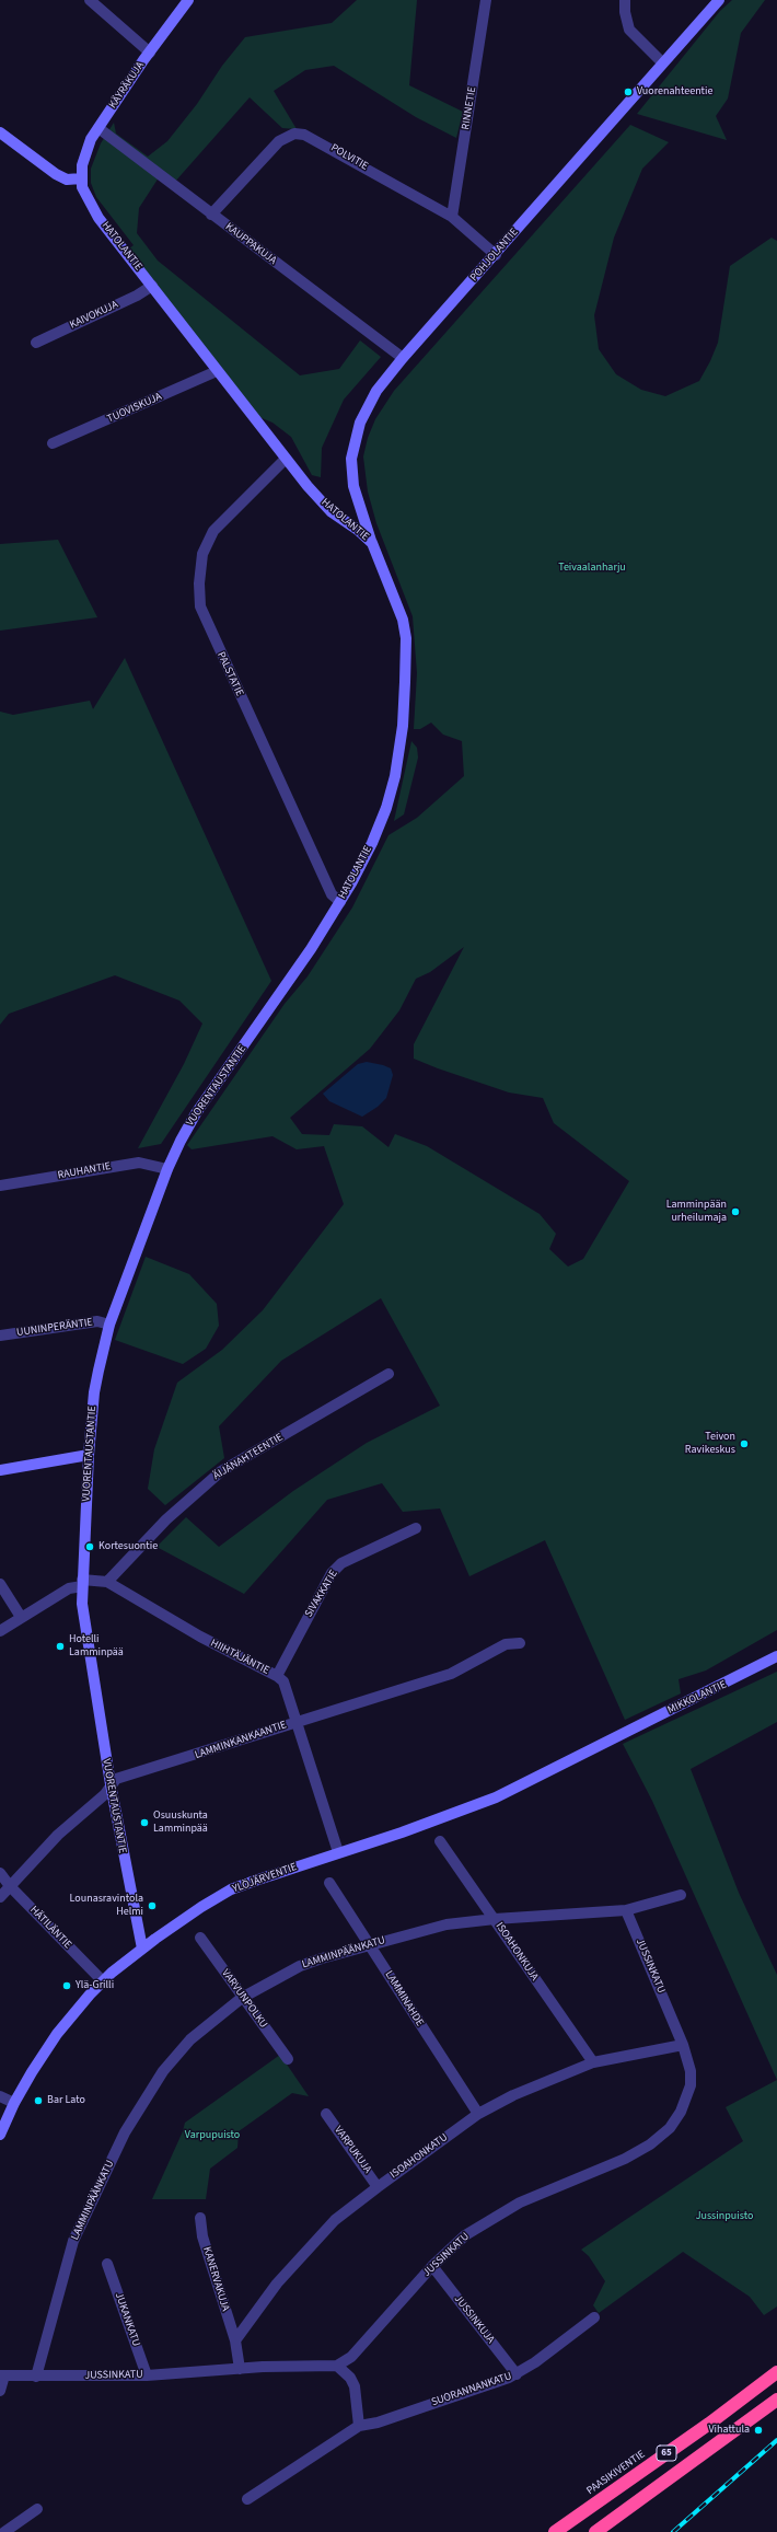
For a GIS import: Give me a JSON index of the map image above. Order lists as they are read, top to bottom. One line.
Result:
{"streets":{"highway":["65","PAASIKIVENTIE"],"main road":["KÄYRÄKUJA","HATOLANTIE","POHJOLANTIE","VUORENTAUSTANTIE","MIKKOLANTIE","YLÖJÄRVENTIE"],"street":["RINNETIE","POLVITIE","KAUPPAKUJA","KAIVOKUJA","TUOVISKUJA","PALSTATIE","RAUHANTIE","UUNINPERÄNTIE","ÄIJÄNAHTEENTIE","SIVAKKATIE","HIIHTÄJÄNTIE","LAMMINKANKAANTIE","HÄTILÄNTIE","ISOAHONKUJA","LAMMINPÄÄNKATU","JUSSINKATU","VARVUNPOLKU","LAMMINAHDE","VARPUKUJA","ISOAHONKATU","KANERVAKUJA","JUKANKATU","JUSSINKUJA","SUORANNANKATU"]},"crossings":[["KÄYRÄKUJA","KAUPPAKUJA"],["KÄYRÄKUJA","HATOLANTIE"],["RINNETIE","POLVITIE"],["POLVITIE","KAUPPAKUJA"],["POLVITIE","POHJOLANTIE"],["KAUPPAKUJA","POHJOLANTIE"],["HATOLANTIE","POHJOLANTIE"],["HATOLANTIE","KAIVOKUJA"],["HATOLANTIE","TUOVISKUJA"],["HATOLANTIE","PALSTATIE"],["HATOLANTIE","VUORENTAUSTANTIE"],["VUORENTAUSTANTIE","RAUHANTIE"],["VUORENTAUSTANTIE","UUNINPERÄNTIE"],["VUORENTAUSTANTIE","HIIHTÄJÄNTIE"],["VUORENTAUSTANTIE","LAMMINKANKAANTIE"],["VUORENTAUSTANTIE","YLÖJÄRVENTIE"],["ÄIJÄNAHTEENTIE","HIIHTÄJÄNTIE"],["SIVAKKATIE","HIIHTÄJÄNTIE"],["HIIHTÄJÄNTIE","LAMMINKANKAANTIE"],["HIIHTÄJÄNTIE","YLÖJÄRVENTIE"],["MIKKOLANTIE","YLÖJÄRVENTIE"],["LAMMINKANKAANTIE","HÄTILÄNTIE"],["YLÖJÄRVENTIE","HÄTILÄNTIE"],["ISOAHONKUJA","LAMMINPÄÄNKATU"],["ISOAHONKUJA","ISOAHONKATU"],["LAMMINPÄÄNKATU","JUSSINKATU"],["LAMMINPÄÄNKATU","VARVUNPOLKU"],["LAMMINPÄÄNKATU","LAMMINAHDE"],["JUSSINKATU","ISOAHONKATU"],["JUSSINKATU","JUKANKATU"],["JUSSINKATU","JUSSINKUJA"],["LAMMINAHDE","ISOAHONKATU"],["VARPUKUJA","ISOAHONKATU"],["ISOAHONKATU","KANERVAKUJA"],["JUSSINKUJA","SUORANNANKATU"]],"parks":["Teivaalanharju","Varpupuisto","Jussinpuisto"],"places":["Vuorenahteentie","Lamminpään urheilumaja","Teivon Ravikeskus","Kortesuontie","Hotelli Lamminpää","Osuuskunta Lamminpää","Lounasravintola Helmi","Ylä-Grilli","Bar Lato","Vihattula"]}
